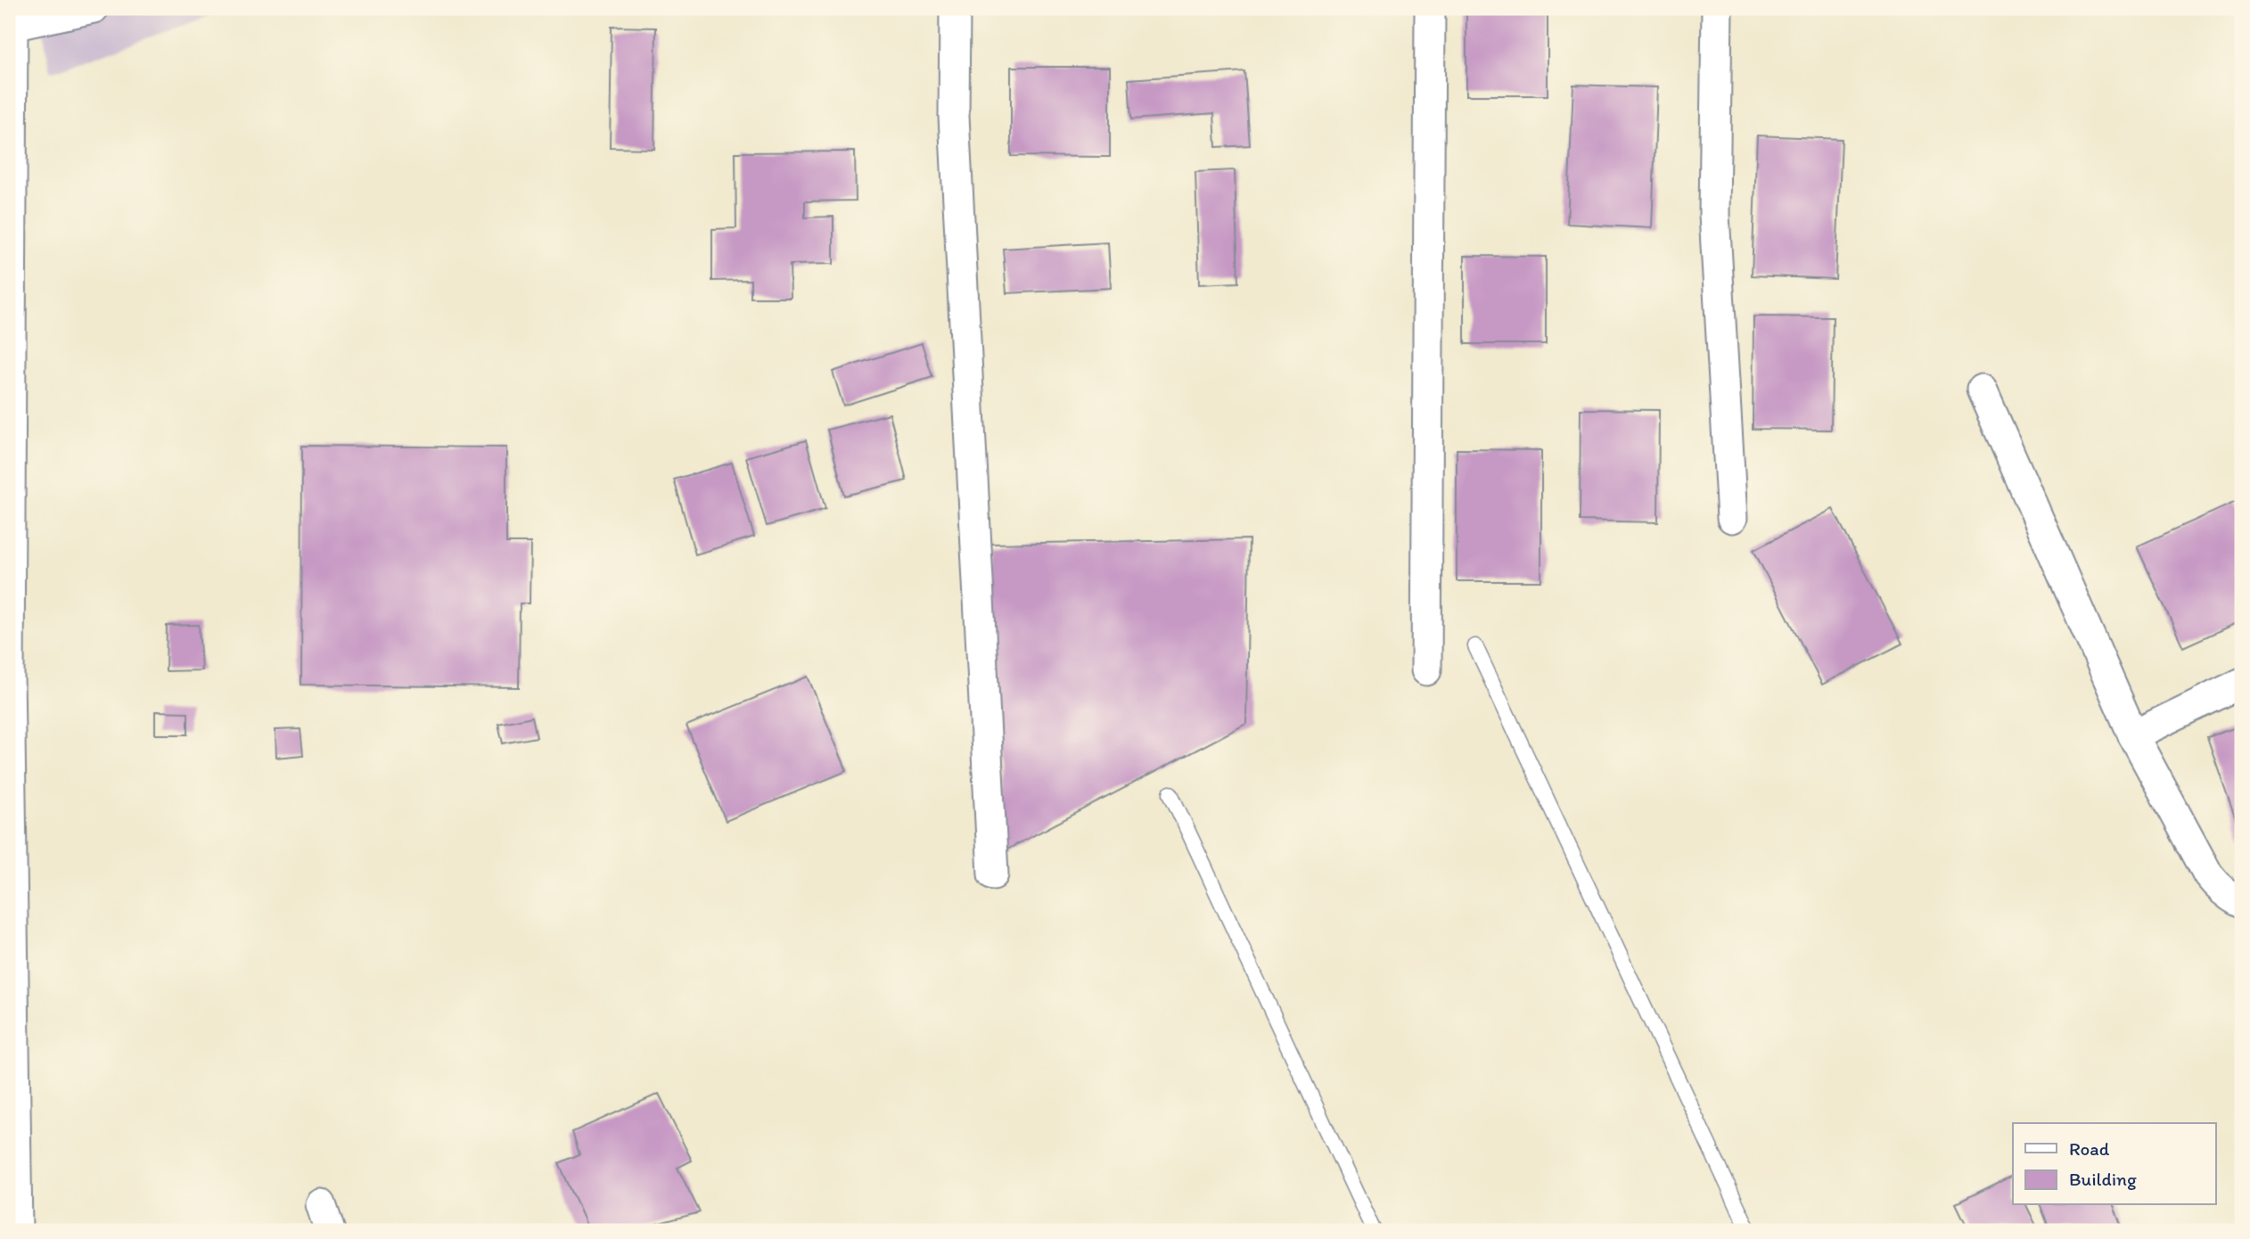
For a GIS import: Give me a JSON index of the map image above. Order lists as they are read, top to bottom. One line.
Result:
{"legend":["Road","Building"]}
